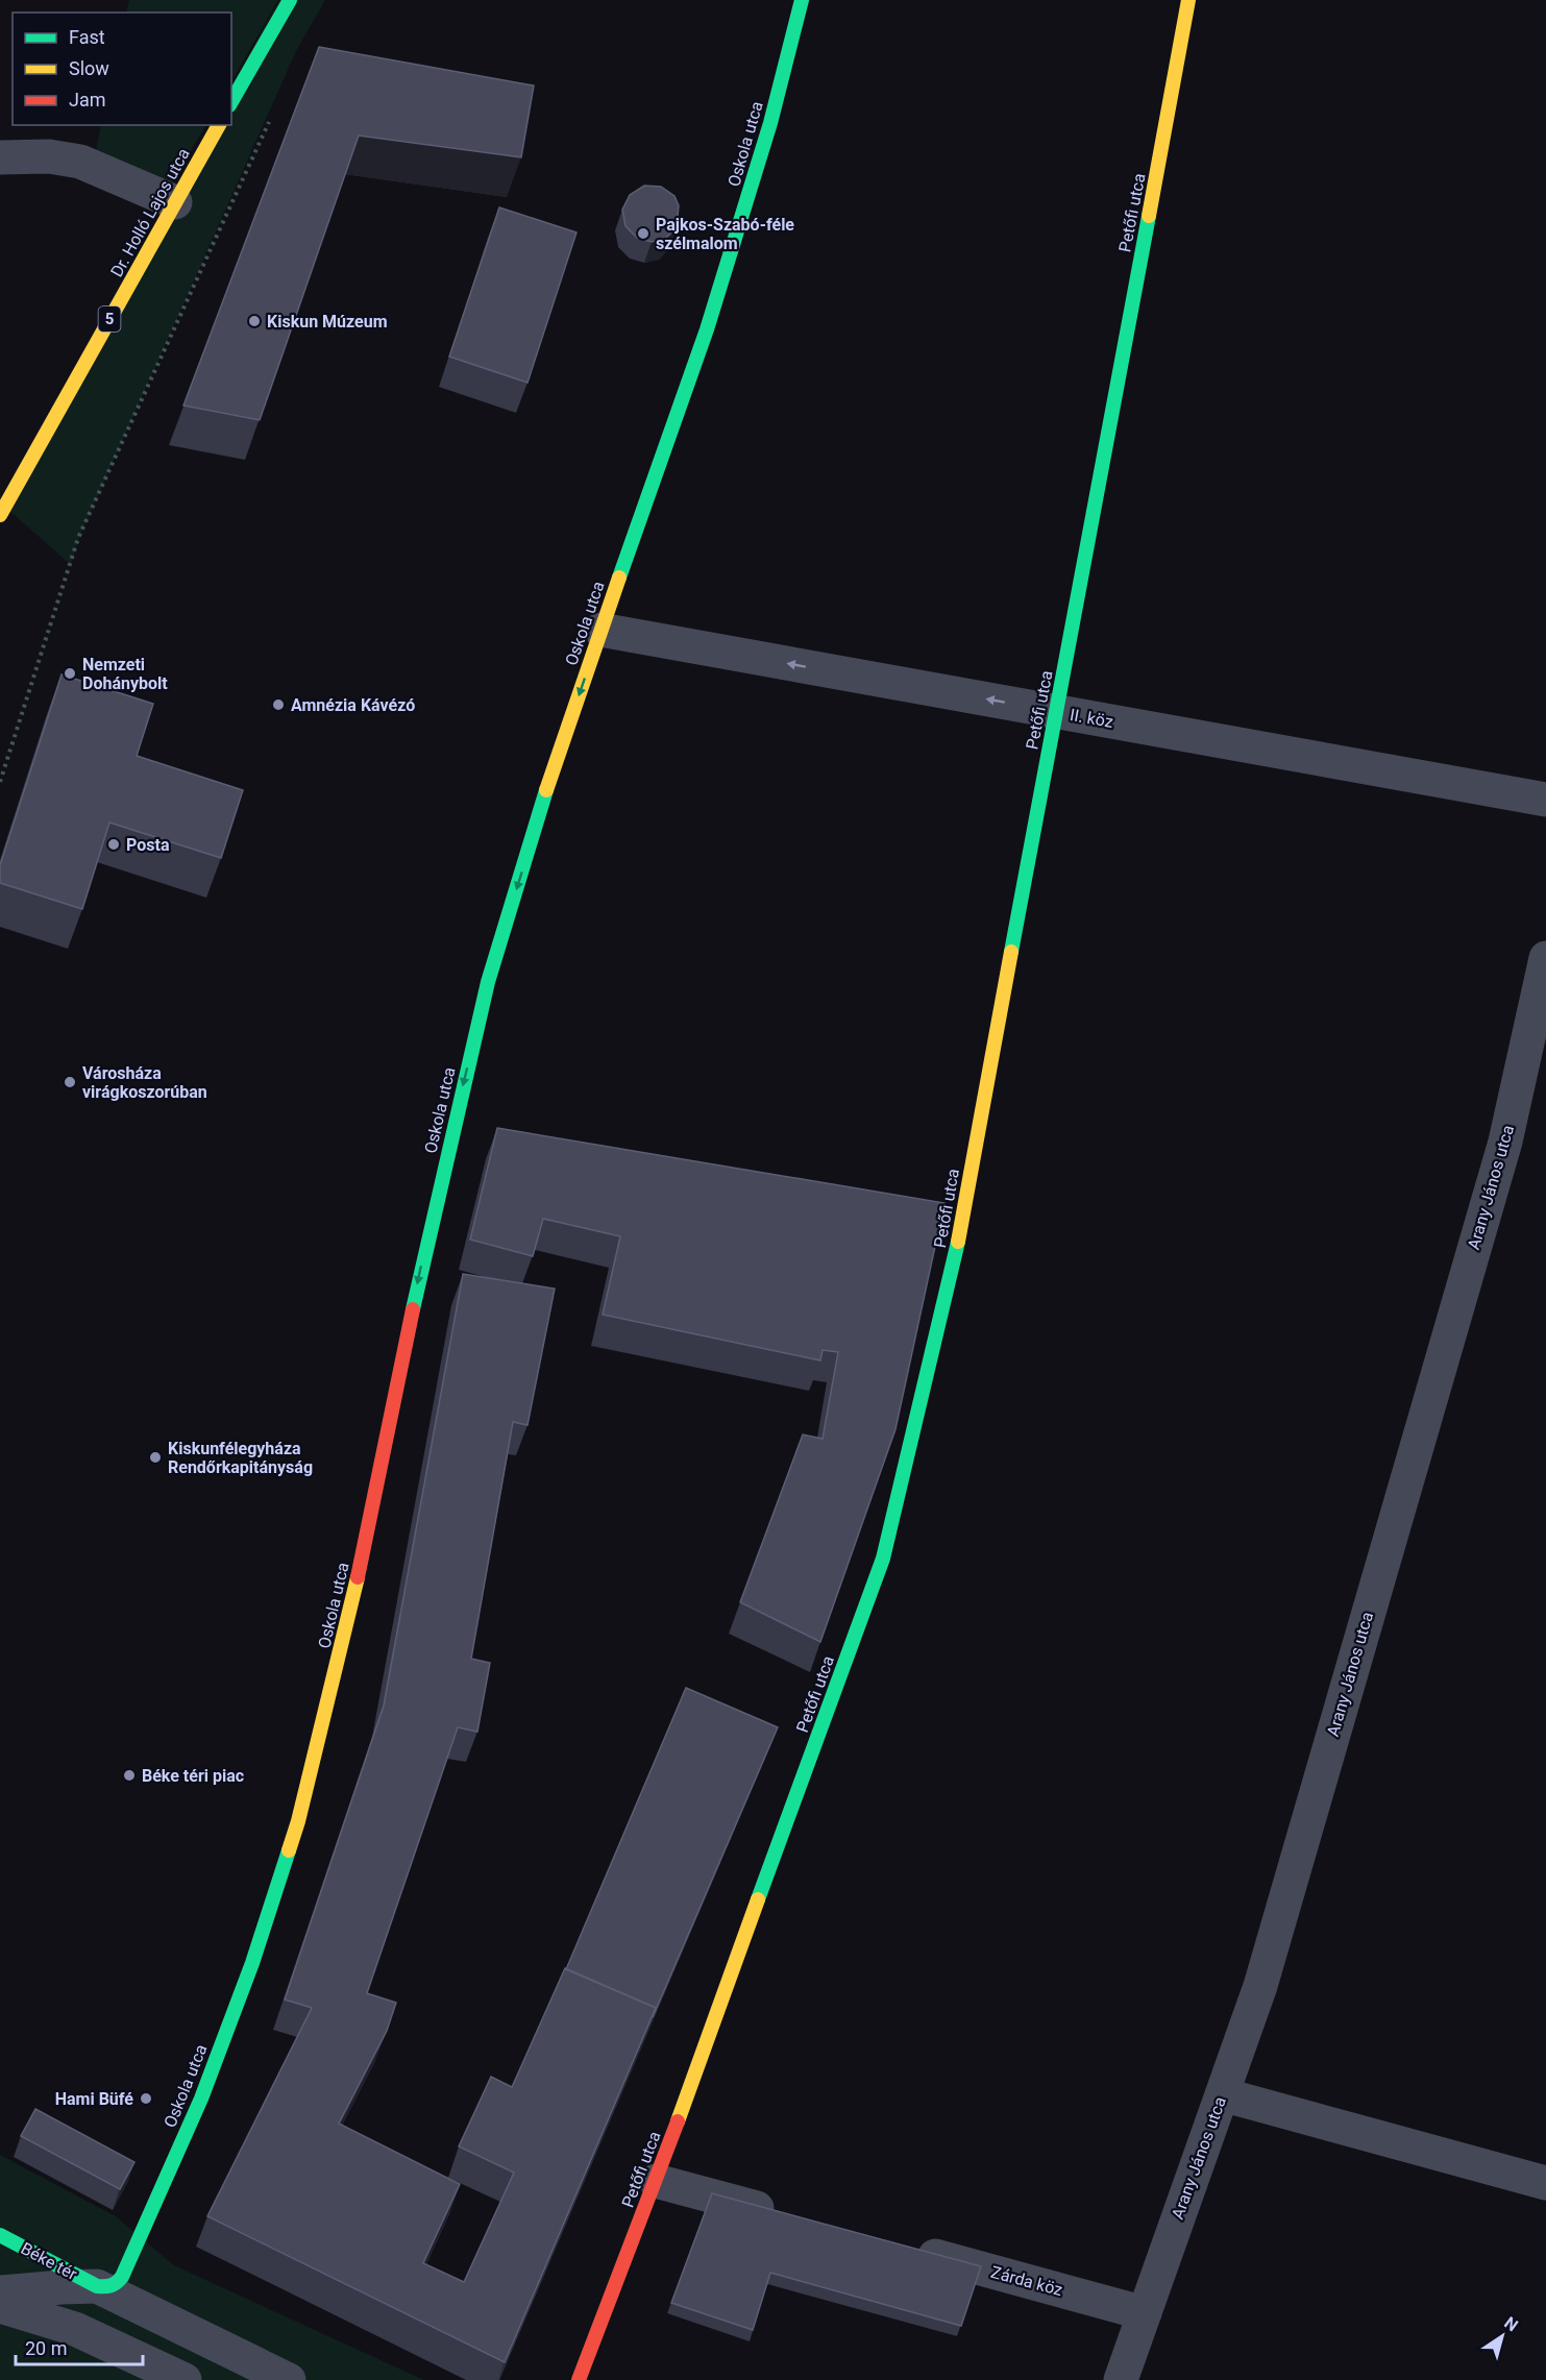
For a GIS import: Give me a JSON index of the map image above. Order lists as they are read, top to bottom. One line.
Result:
{"streets":{"street":["Oskola utca","Dr. Holló Lajos utca","Petőfi utca","5","II. köz","Arany János utca","Béke tér","Zárda köz"]},"crossings":[["Oskola utca","II. köz"],["Oskola utca","Béke tér"],["Petőfi utca","II. köz"],["Arany János utca","Zárda köz"]],"one_way":["Oskola utca","II. köz"],"places":["Pajkos-Szabó-féle szélmalom","Kiskun Múzeum","Nemzeti Dohánybolt","Amnézia Kávézó","Posta","Városháza virágkoszorúban","Kiskunfélegyháza Rendőrkapitányság","Béke téri piac","Hami Büfé"],"legend":["Fast","Slow","Jam"],"scale_bar":"20 m","north":"top right"}
